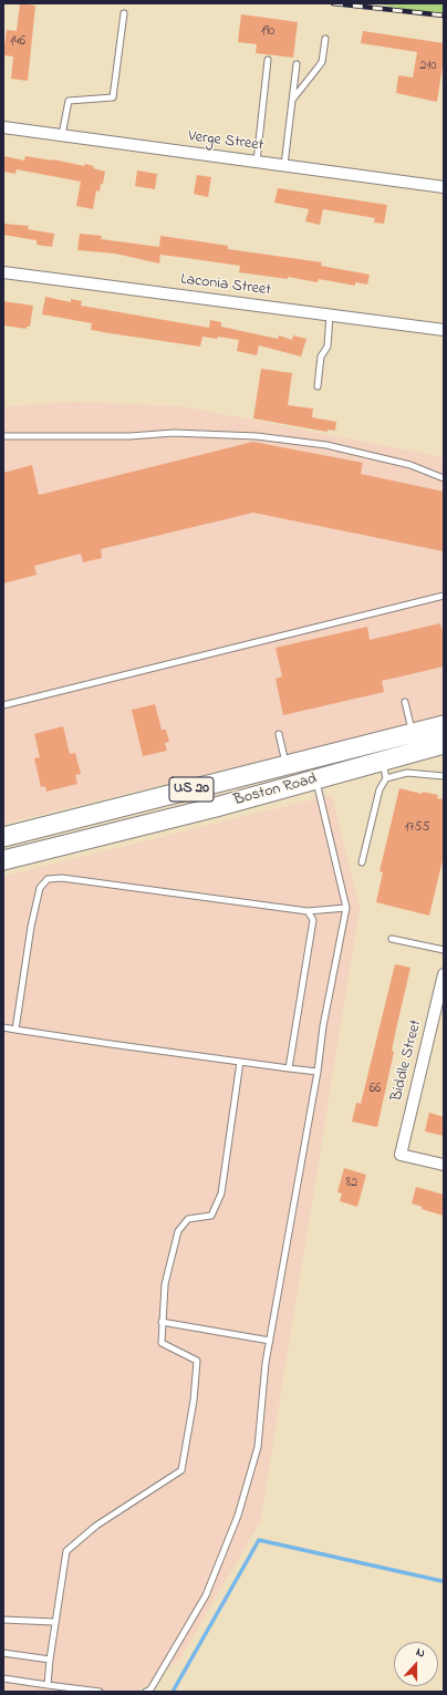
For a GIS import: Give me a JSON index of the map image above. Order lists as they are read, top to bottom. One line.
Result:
{"streets":{"main road":["US 20","Boston Road"],"street":["Verge Street","Laconia Street","Biddle Street"]},"house_numbers":["190","146","210","1755","66","82"],"north":"top"}
